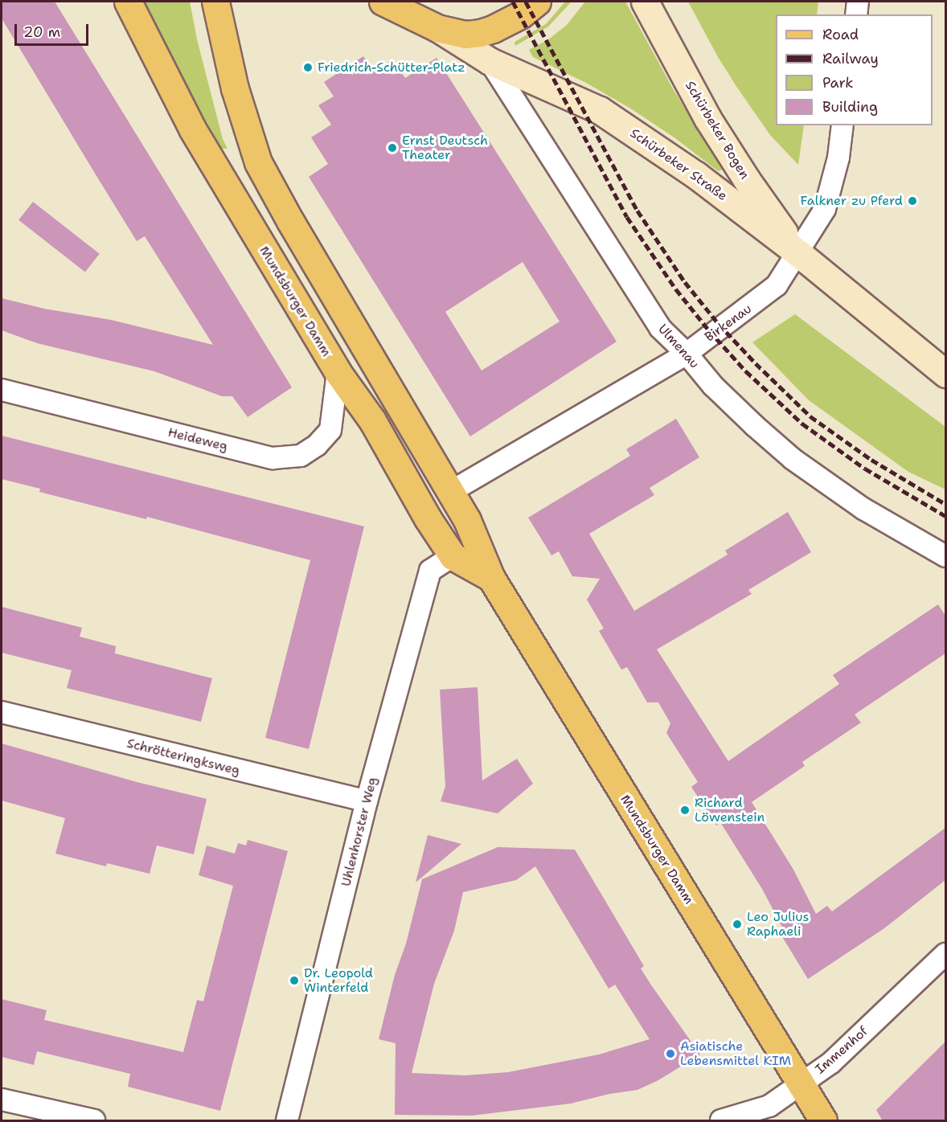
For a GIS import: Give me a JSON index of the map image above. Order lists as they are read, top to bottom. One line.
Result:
{"streets":{"main road":["Schürbeker Bogen","Schürbeker Straße","Mundsburger Damm"],"street":["Birkenau","Ulmenau","Heideweg","Schrötteringksweg","Uhlenhorster Weg","Immenhof"]},"crossings":[["Schürbeker Bogen","Schürbeker Straße"],["Schürbeker Bogen","Birkenau"],["Schürbeker Straße","Birkenau"],["Schürbeker Straße","Ulmenau"],["Mundsburger Damm","Birkenau"],["Mundsburger Damm","Heideweg"],["Mundsburger Damm","Uhlenhorster Weg"],["Mundsburger Damm","Immenhof"],["Birkenau","Ulmenau"],["Schrötteringksweg","Uhlenhorster Weg"]],"places":["Friedrich-Schütter-Platz","Ernst Deutsch Theater","Falkner zu Pferd","Richard Löwenstein","Leo Julius Raphaeli","Dr. Leopold Winterfeld","Asiatische Lebensmittel KIM"],"legend":["Road","Railway","Park","Building"],"scale_bar":"20 m"}
